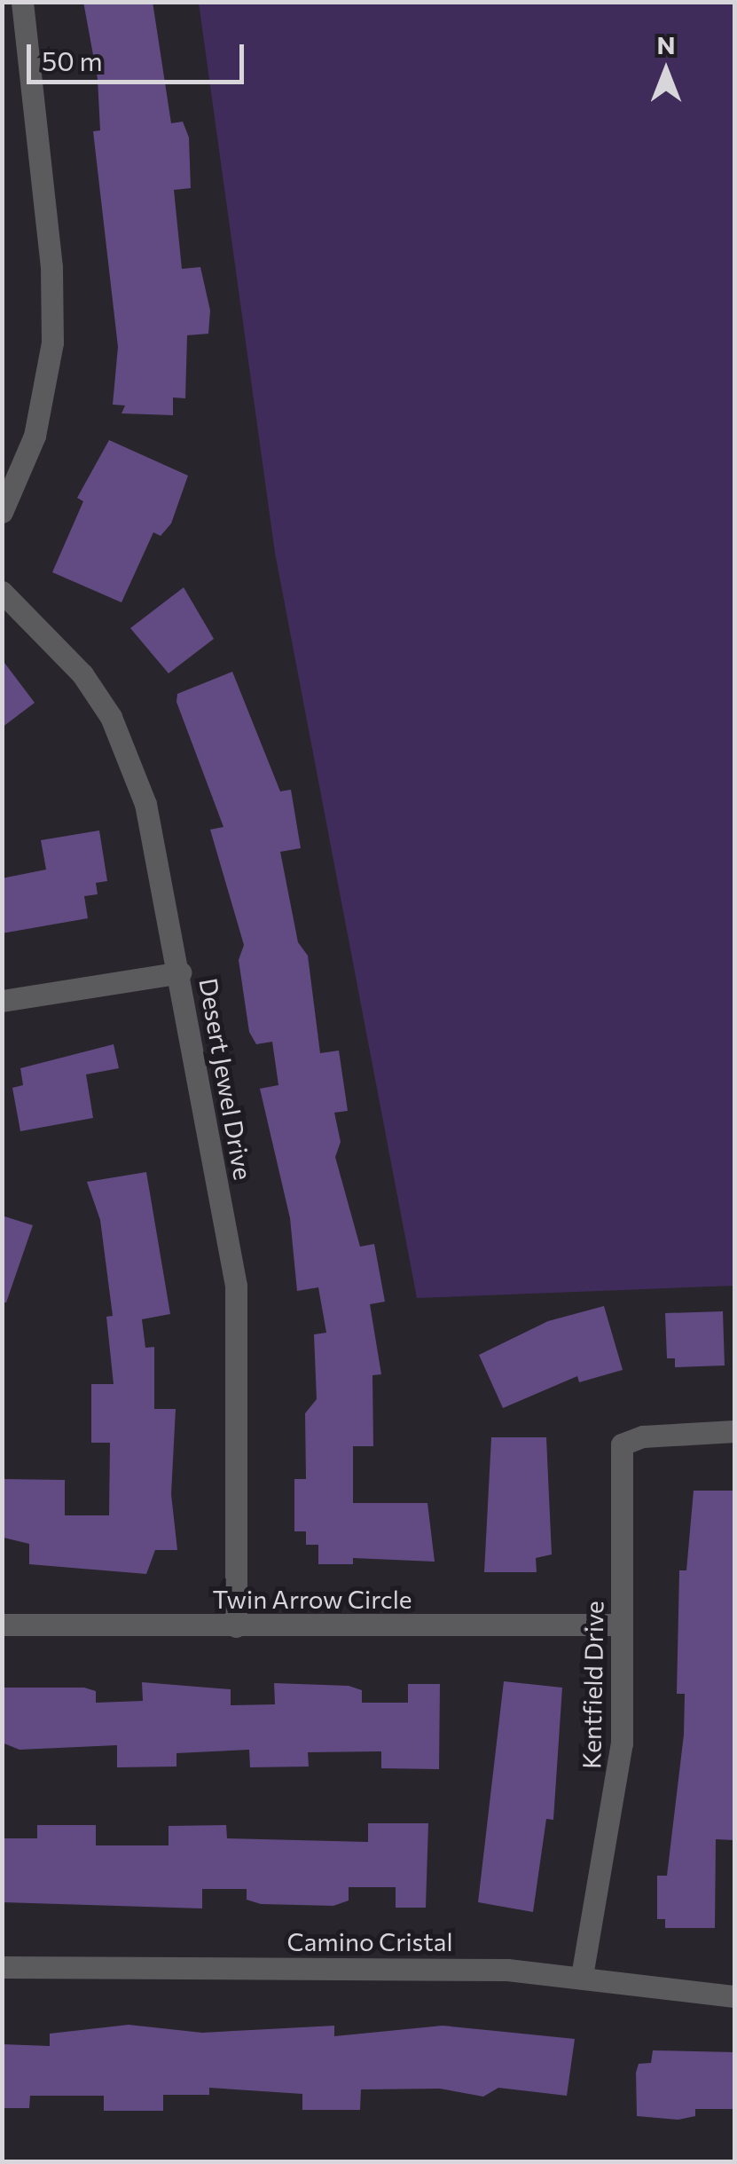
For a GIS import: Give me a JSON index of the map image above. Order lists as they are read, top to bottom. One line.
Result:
{"streets":{"street":["Desert Jewel Drive","Twin Arrow Circle","Kentfield Drive","Camino Cristal"]},"crossings":[["Desert Jewel Drive","Twin Arrow Circle"],["Twin Arrow Circle","Kentfield Drive"],["Kentfield Drive","Camino Cristal"]],"scale_bar":"50 m","north":"top"}
